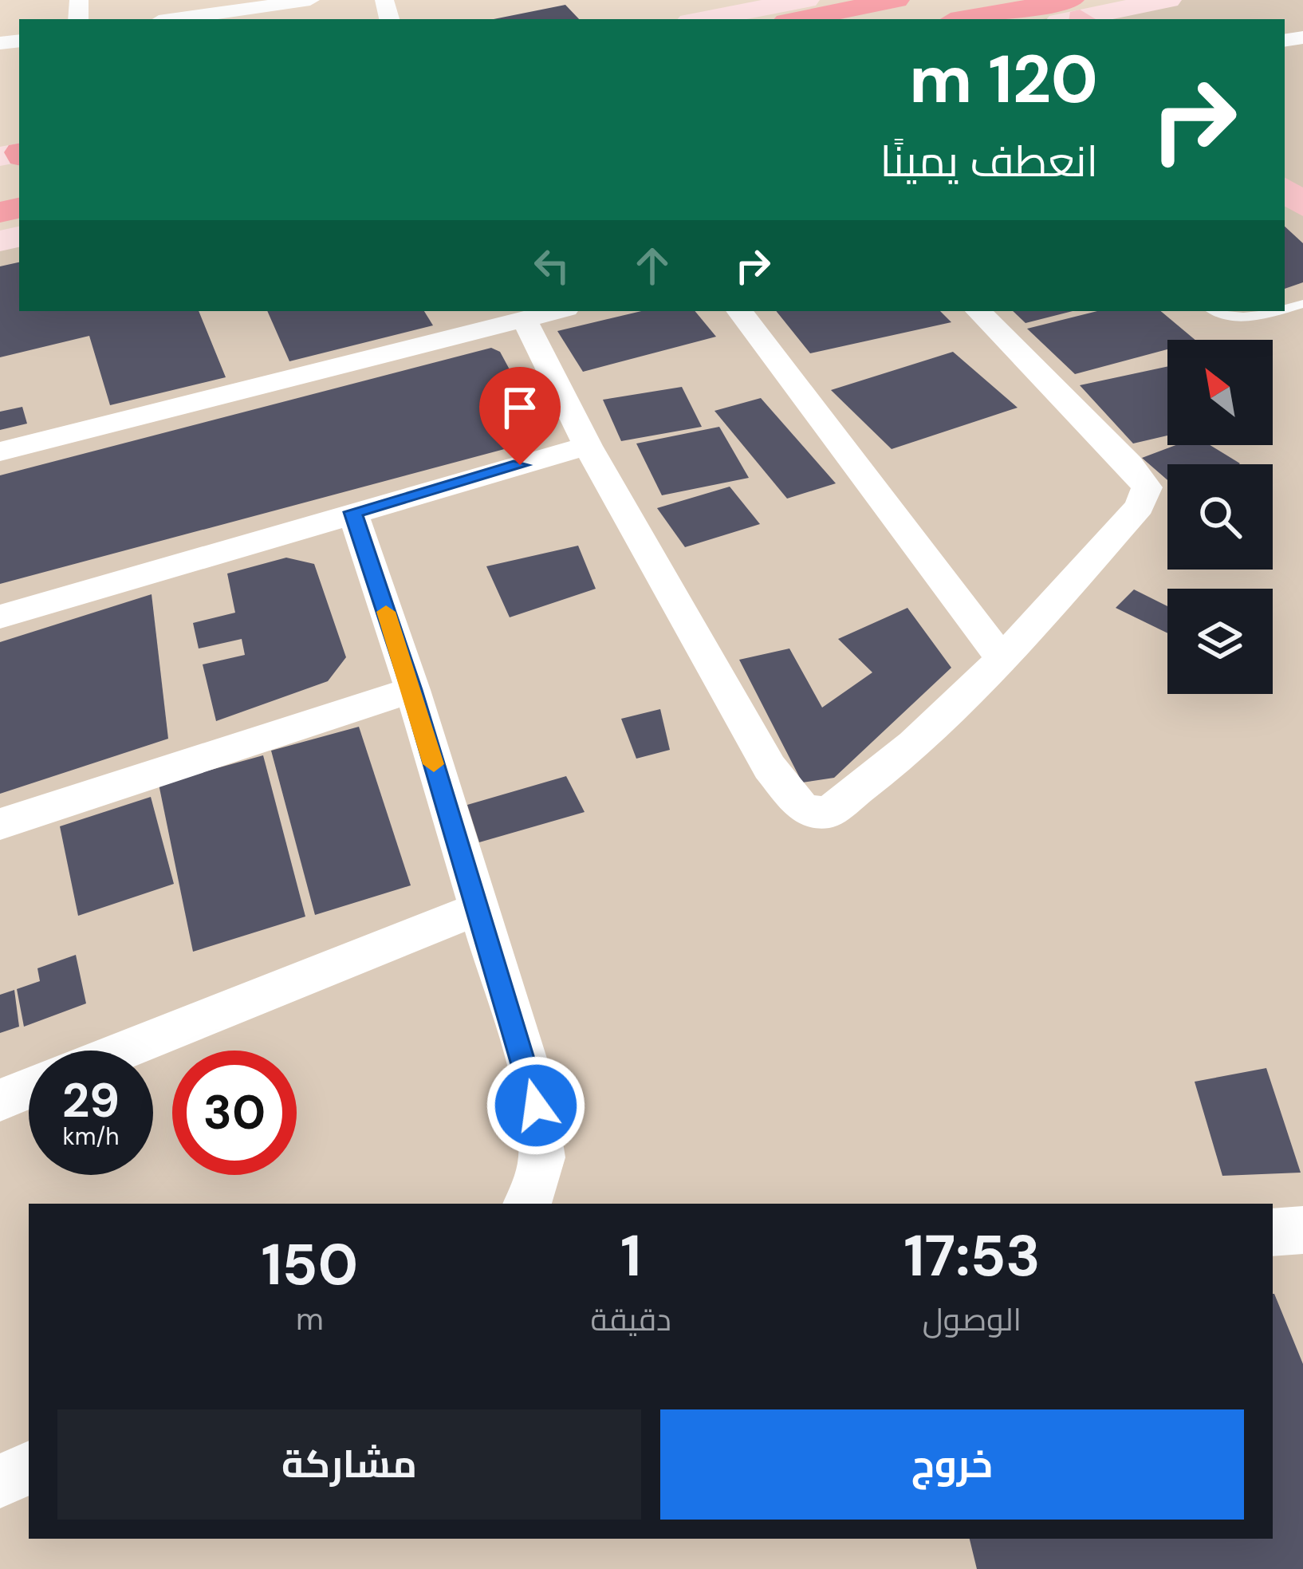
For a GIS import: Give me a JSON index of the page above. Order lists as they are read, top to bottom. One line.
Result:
{"north":"top left","page":{"turn":["120 m","انعطف يمينًا"],"speed":"29 km/h","limit":"30","eta":["17:53","الوصول","1","دقيقة","150","m"],"buttons":["خروج","مشاركة"]}}
